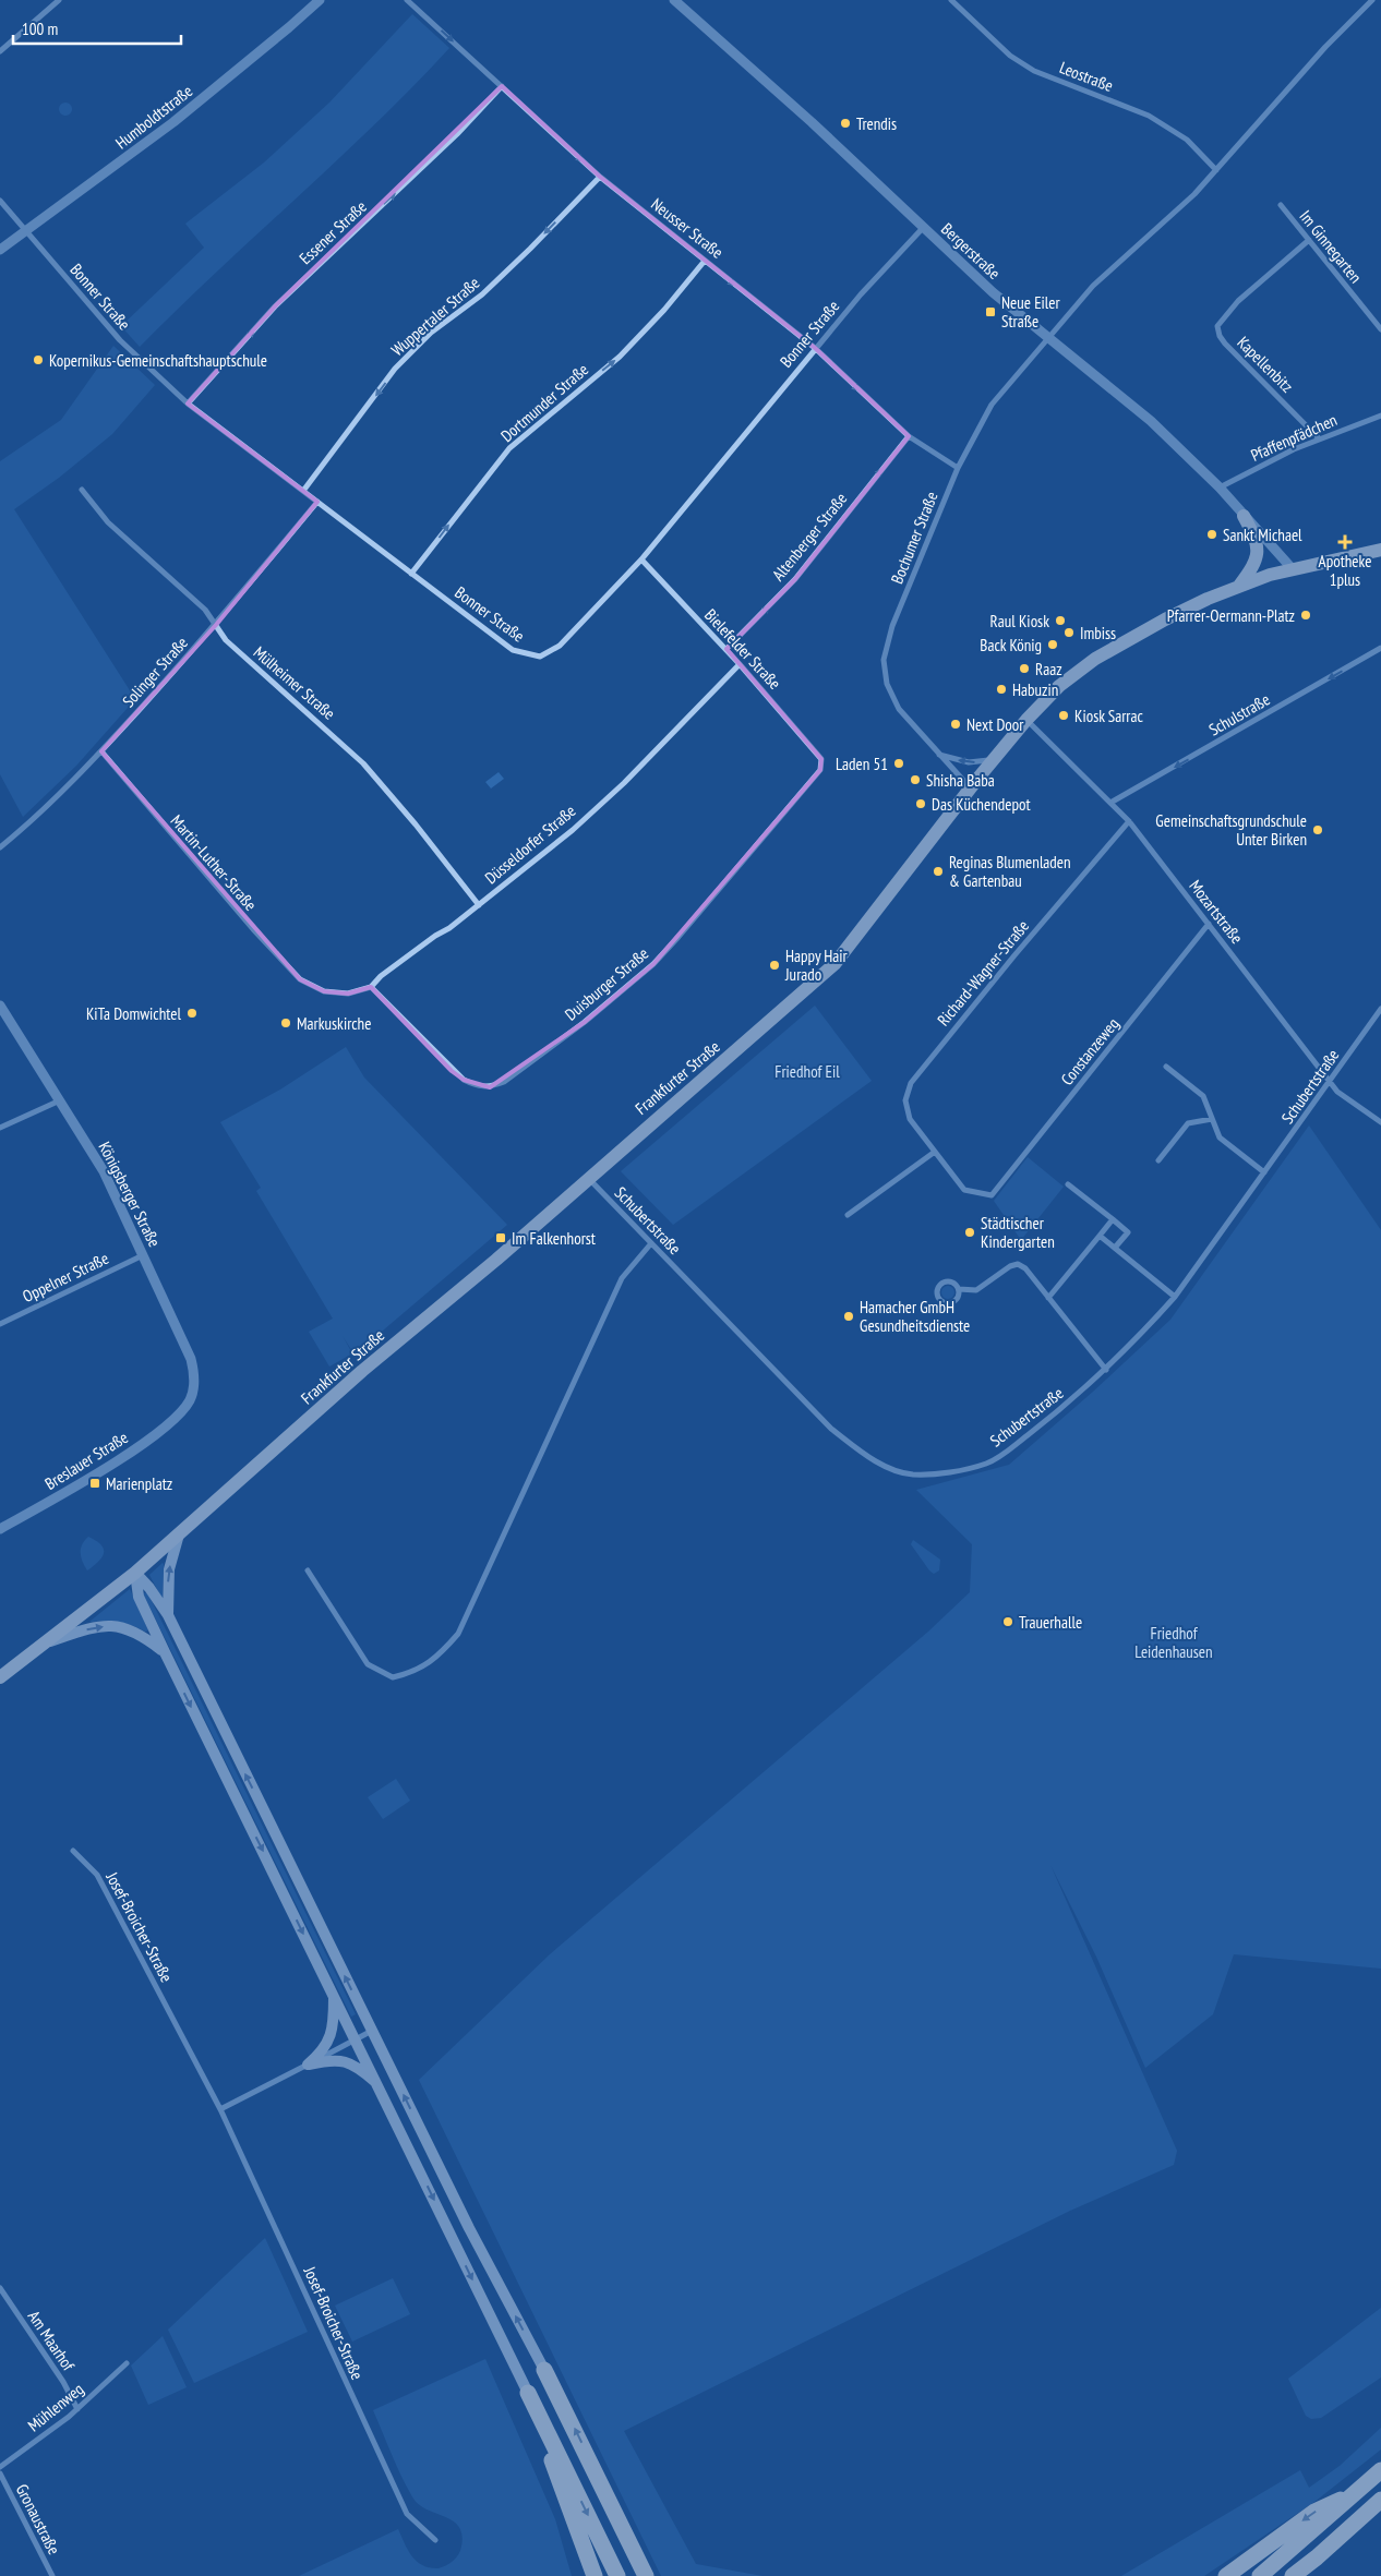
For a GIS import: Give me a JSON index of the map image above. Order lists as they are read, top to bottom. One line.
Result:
{"streets":{"main road":["Frankfurter Straße"],"street":["Leostraße","Humboldtstraße","Neusser Straße","Essener Straße","Im Ginnegarten","Bergerstraße","Bonner Straße","Wuppertaler Straße","Kapellenbitz","Dortmunder Straße","Pfaffenpfädchen","Altenberger Straße","Bochumer Straße","Bielefelder Straße","Solinger Straße","Mülheimer Straße","Schulstraße","Düsseldorfer Straße","Martin-Luther-Straße","Mozartstraße","Richard-Wagner-Straße","Duisburger Straße","Constanzeweg","Schubertstraße","Königsberger Straße","Oppelner Straße","Breslauer Straße","Josef-Broicher-Straße","Am Maarhof","Mühlenweg","Gronaustraße"]},"crossings":[["Humboldtstraße","Bonner Straße"],["Neusser Straße","Essener Straße"],["Neusser Straße","Bonner Straße"],["Neusser Straße","Wuppertaler Straße"],["Neusser Straße","Dortmunder Straße"],["Neusser Straße","Altenberger Straße"],["Neusser Straße","Bochumer Straße"],["Essener Straße","Bonner Straße"],["Im Ginnegarten","Kapellenbitz"],["Bergerstraße","Bonner Straße"],["Bergerstraße","Pfaffenpfädchen"],["Bergerstraße","Bochumer Straße"],["Bergerstraße","Frankfurter Straße"],["Bonner Straße","Wuppertaler Straße"],["Bonner Straße","Dortmunder Straße"],["Bonner Straße","Bielefelder Straße"],["Bonner Straße","Solinger Straße"],["Kapellenbitz","Pfaffenpfädchen"],["Altenberger Straße","Bielefelder Straße"],["Bochumer Straße","Frankfurter Straße"],["Bielefelder Straße","Düsseldorfer Straße"],["Bielefelder Straße","Duisburger Straße"],["Solinger Straße","Mülheimer Straße"],["Solinger Straße","Martin-Luther-Straße"],["Mülheimer Straße","Düsseldorfer Straße"],["Schulstraße","Mozartstraße"],["Düsseldorfer Straße","Martin-Luther-Straße"],["Düsseldorfer Straße","Duisburger Straße"],["Mozartstraße","Richard-Wagner-Straße"],["Mozartstraße","Constanzeweg"],["Mozartstraße","Frankfurter Straße"],["Mozartstraße","Schubertstraße"],["Richard-Wagner-Straße","Constanzeweg"],["Frankfurter Straße","Schubertstraße"],["Königsberger Straße","Oppelner Straße"],["Königsberger Straße","Breslauer Straße"],["Am Maarhof","Mühlenweg"]],"one_way":["Neusser Straße","Essener Straße","Wuppertaler Straße","Dortmunder Straße","Altenberger Straße","Schulstraße"],"parks":["Friedhof Eil","Friedhof Leidenhausen"],"places":{"other":["Trendis","Kopernikus-Gemeinschaftshauptschule","Sankt Michael","Pfarrer-Oermann-Platz","Raul Kiosk","Imbiss","Back König","Raaz","Habuzin","Kiosk Sarrac","Next Door","Laden 51","Shisha Baba","Das Küchendepot","Gemeinschaftsgrundschule Unter Birken","Reginas Blumenladen & Gartenbau","Happy Hair Jurado","KiTa Domwichtel","Markuskirche","Städtischer Kindergarten","Hamacher GmbH Gesundheitsdienste","Trauerhalle"],"transit":["Neue Eiler Straße","Im Falkenhorst","Marienplatz"],"health":["Apotheke 1plus"]},"scale_bar":"100 m"}
